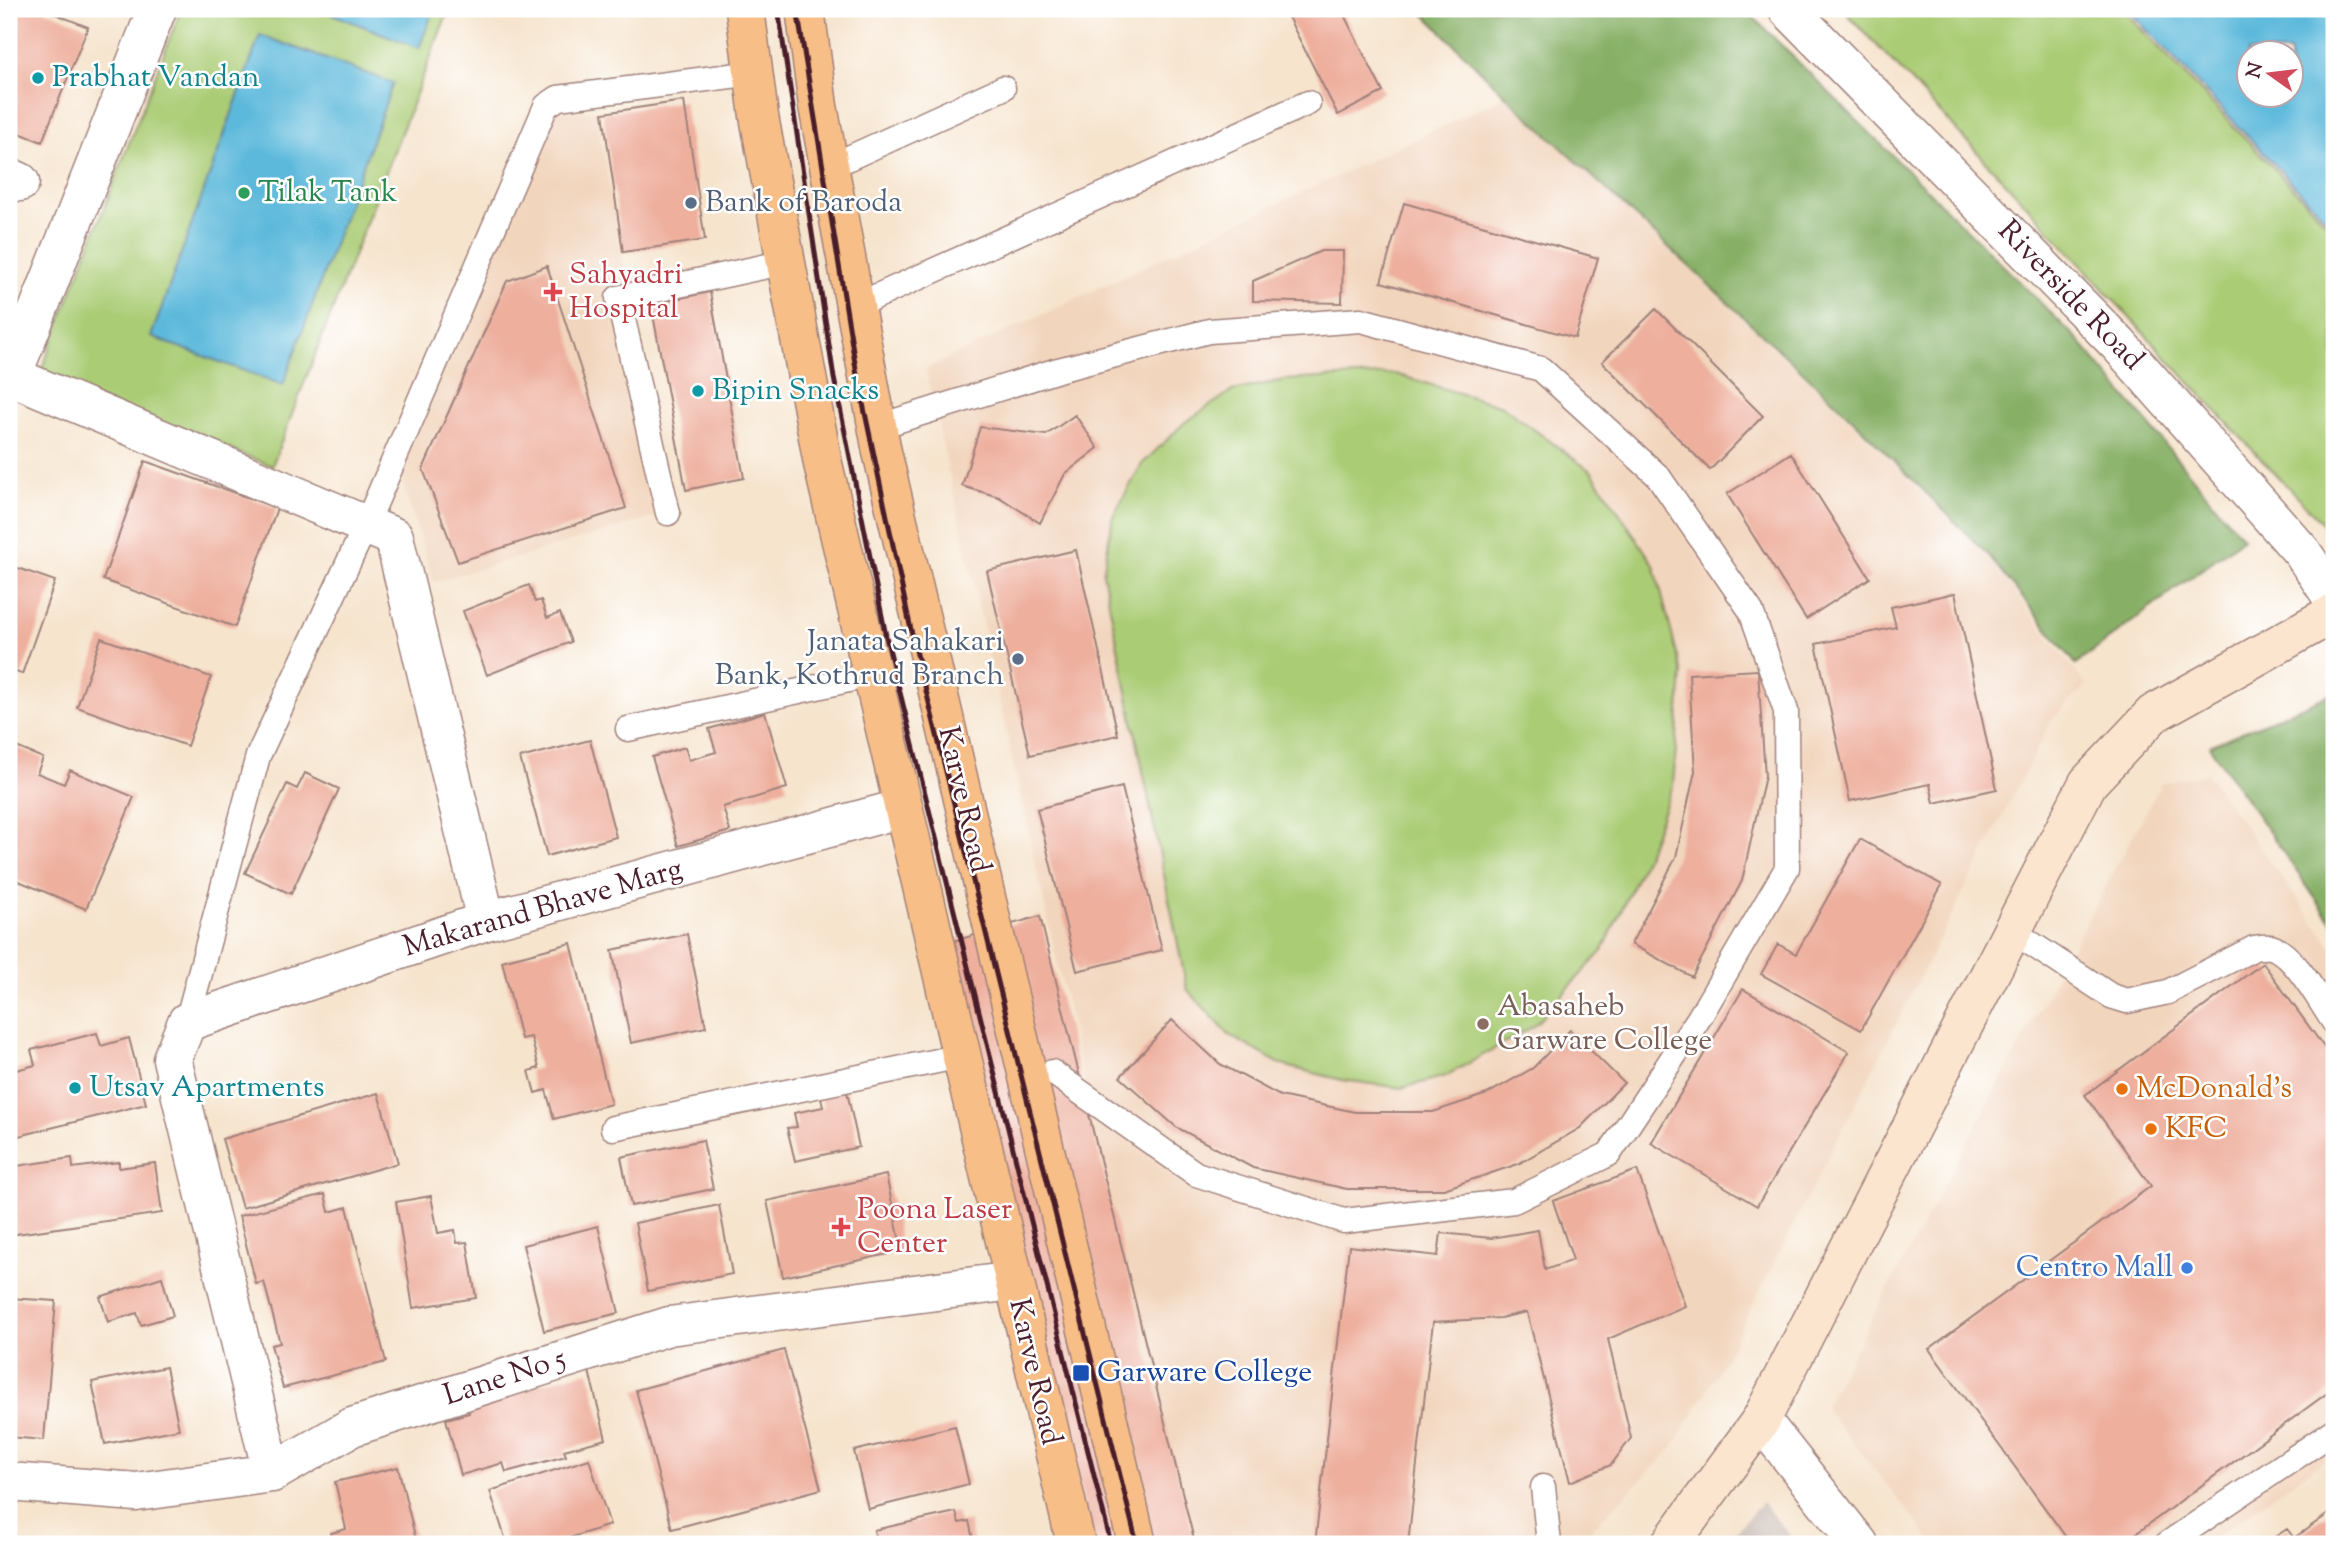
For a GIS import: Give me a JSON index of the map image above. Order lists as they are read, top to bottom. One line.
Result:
{"streets":{"main road":["Karve Road"],"street":["Riverside Road","Makarand Bhave Marg","Lane No 5"]},"crossings":[["Karve Road","Makarand Bhave Marg"],["Karve Road","Lane No 5"]],"places":{"other":["Prabhat Vandan","Tilak Tank","Bank of Baroda","Bipin Snacks","Janata Sahakari Bank, Kothrud Branch","Abasaheb Garware College","Utsav Apartments","McDonald's","KFC","Centro Mall"],"health":["Sahyadri Hospital","Poona Laser Center"],"transit":["Garware College"]},"north":"left"}
